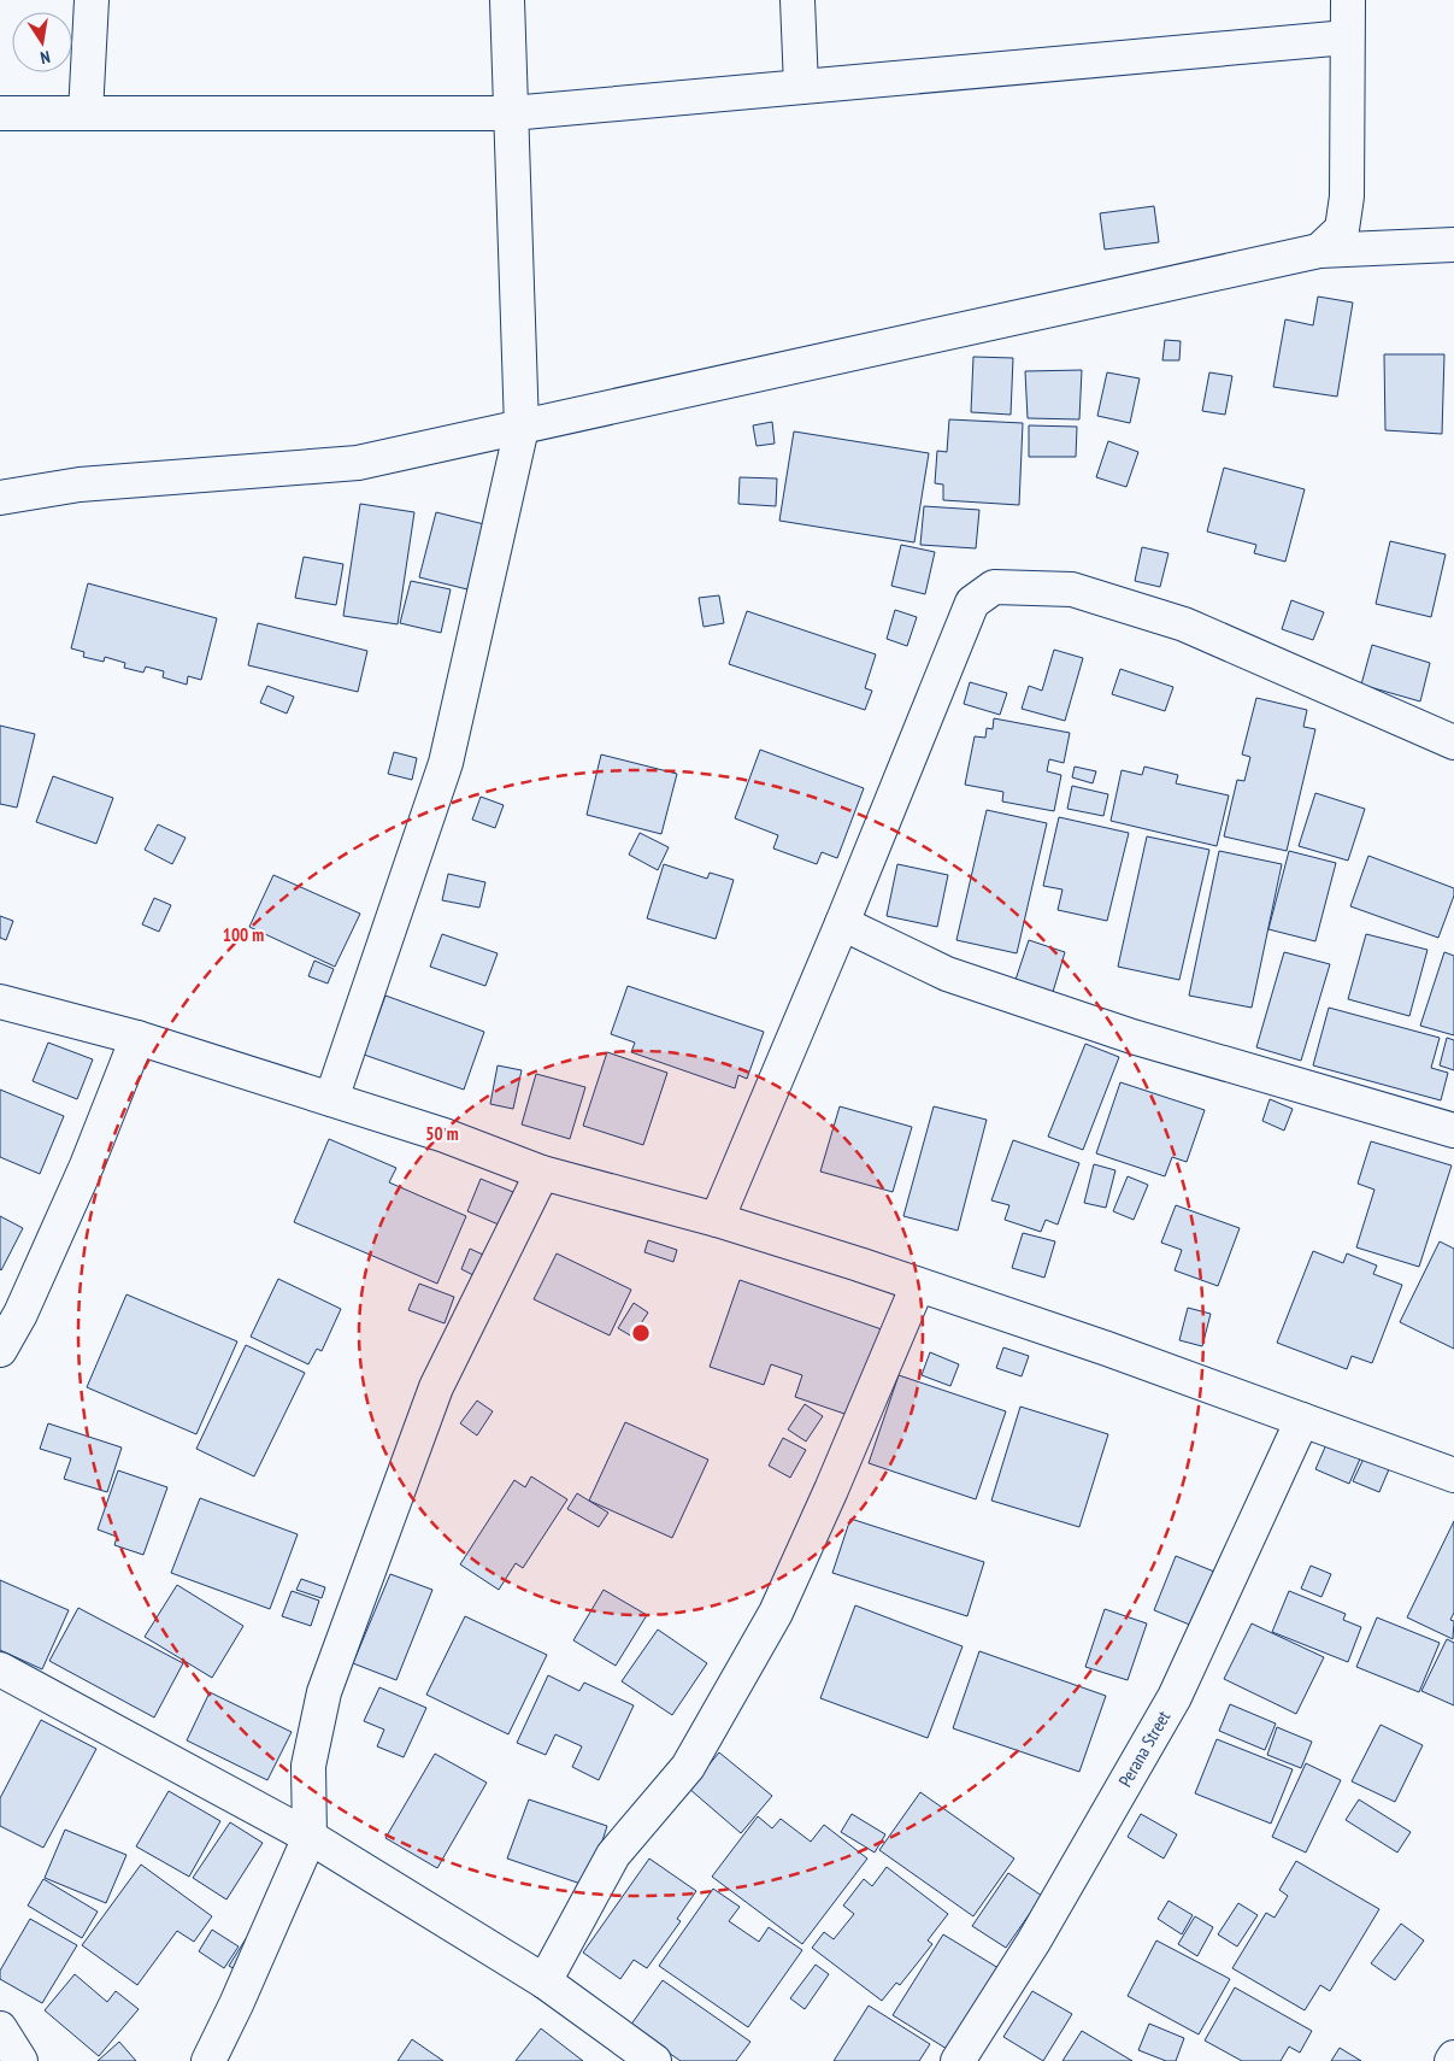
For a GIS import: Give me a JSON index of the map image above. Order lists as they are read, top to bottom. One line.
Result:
{"streets":{"street":["Perana Street"]},"north":"bottom","rings":["100 m","50 m"]}
